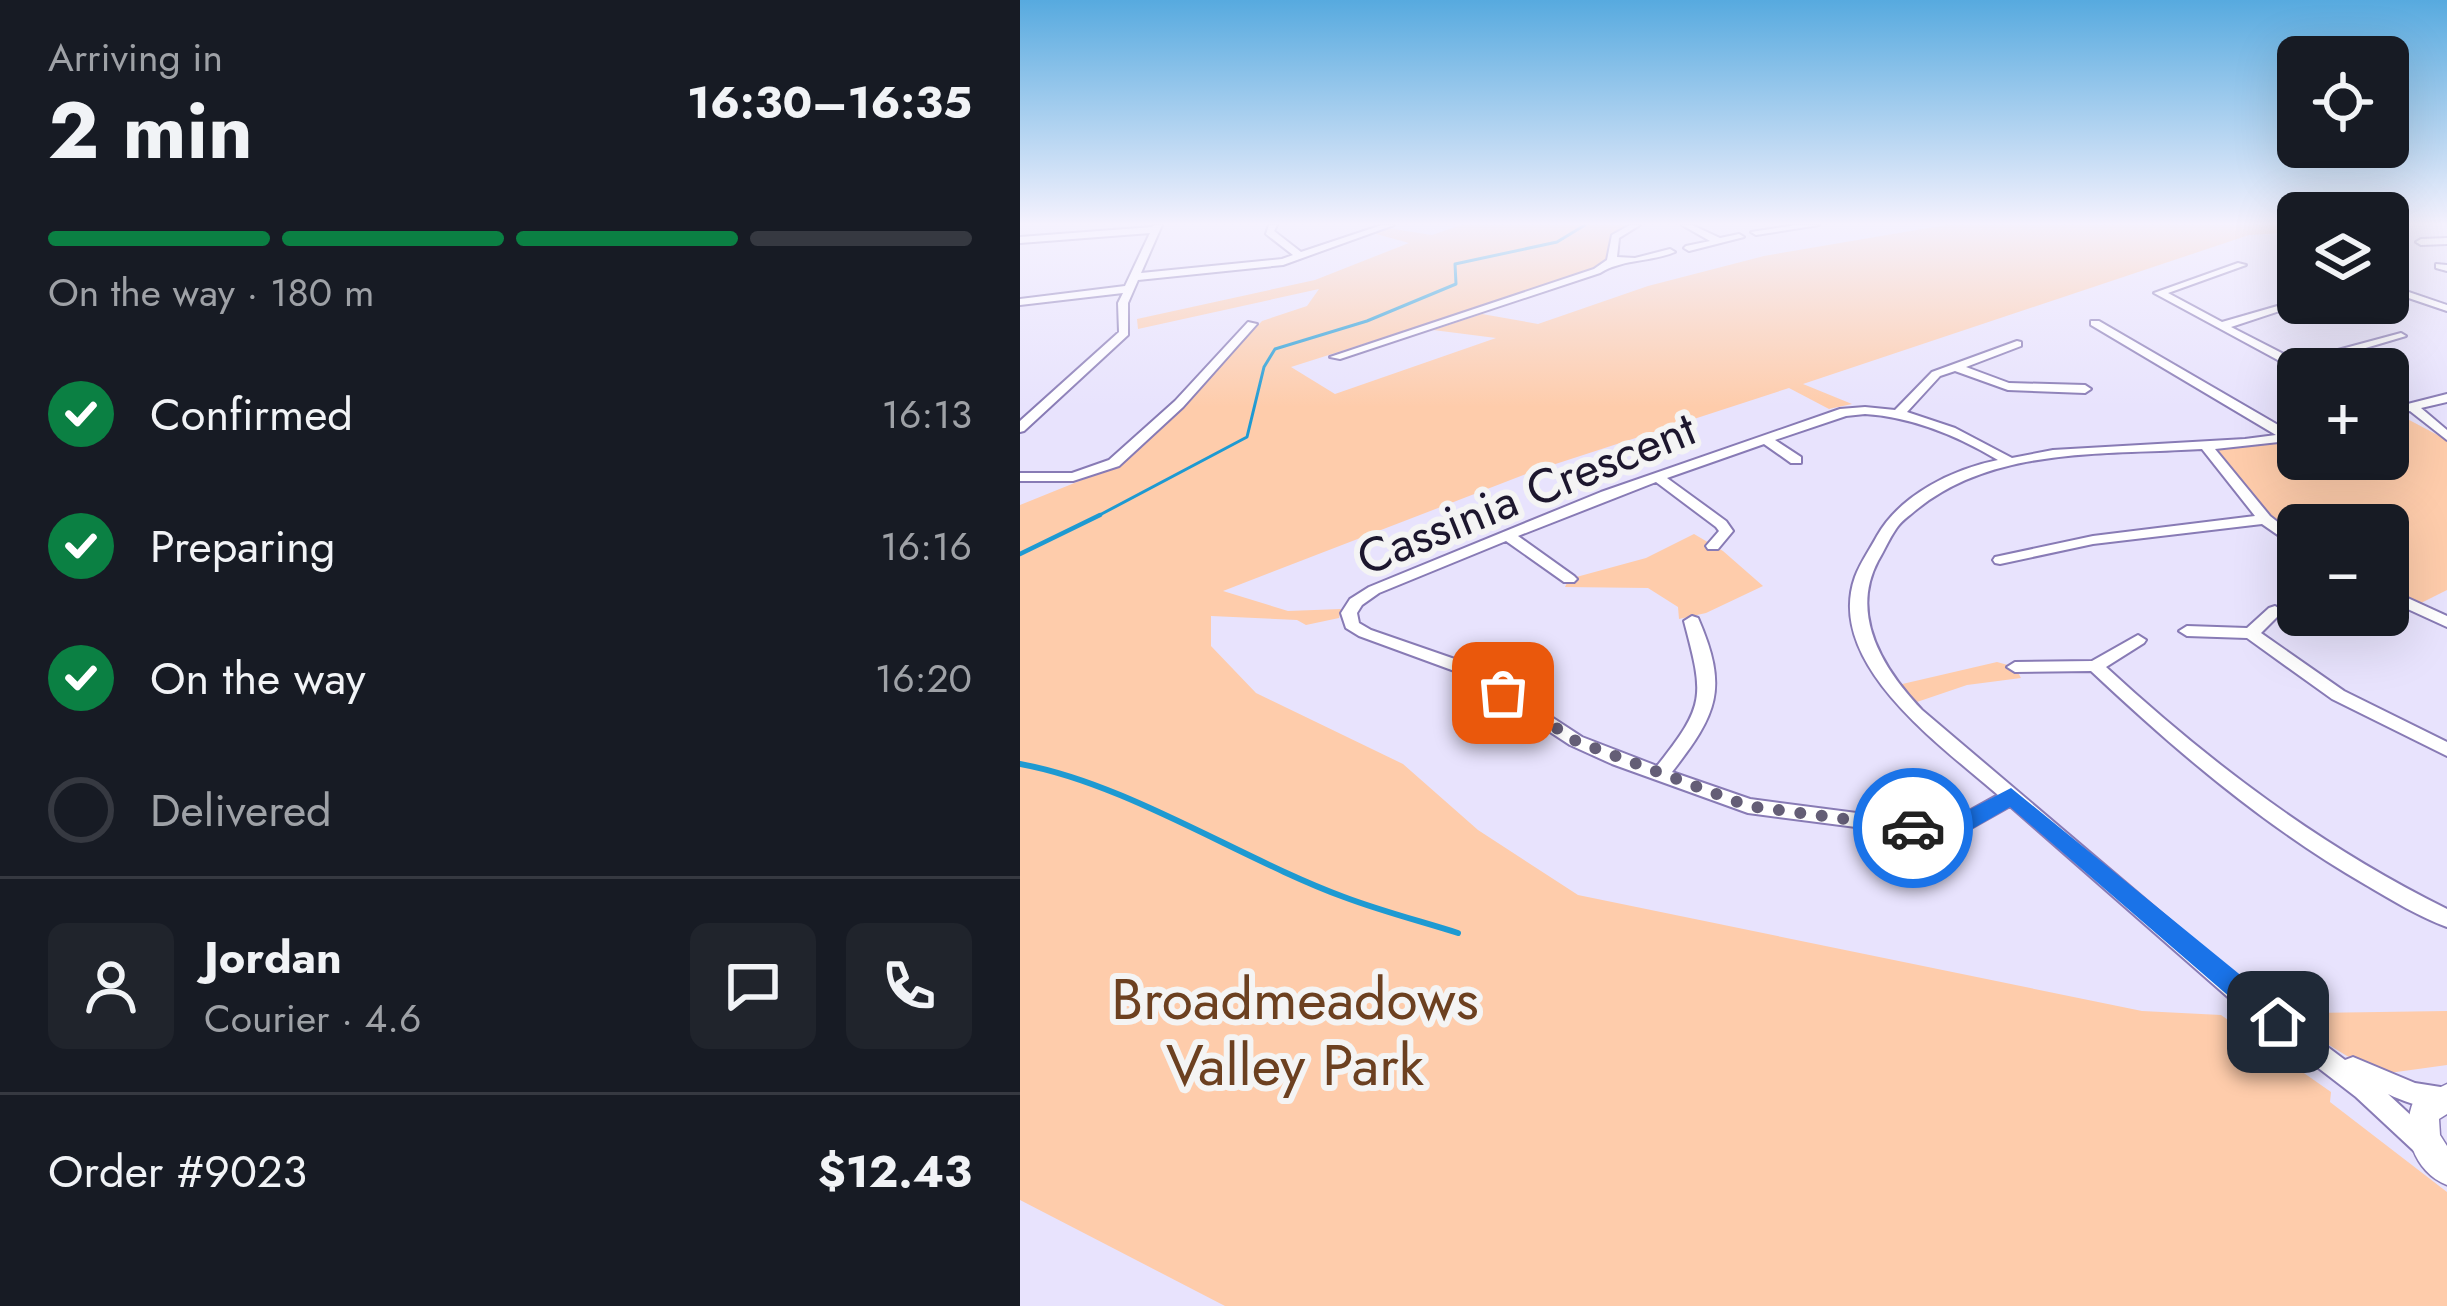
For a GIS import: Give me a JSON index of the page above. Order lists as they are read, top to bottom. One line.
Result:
{"streets":{"street":["Cassinia Crescent"]},"parks":["Broadmeadows Valley Park"],"page":{"heading":["2 min","Arriving in","16:30–16:35"],"panel":["Jordan","Courier · 4.6","Order #9023","$12.43"],"map_buttons":["+","−"],"bar":"On the way · 180 m","list":[["Confirmed","16:13"],["Preparing","16:16"],["On the way","16:20"],"Delivered"]}}
